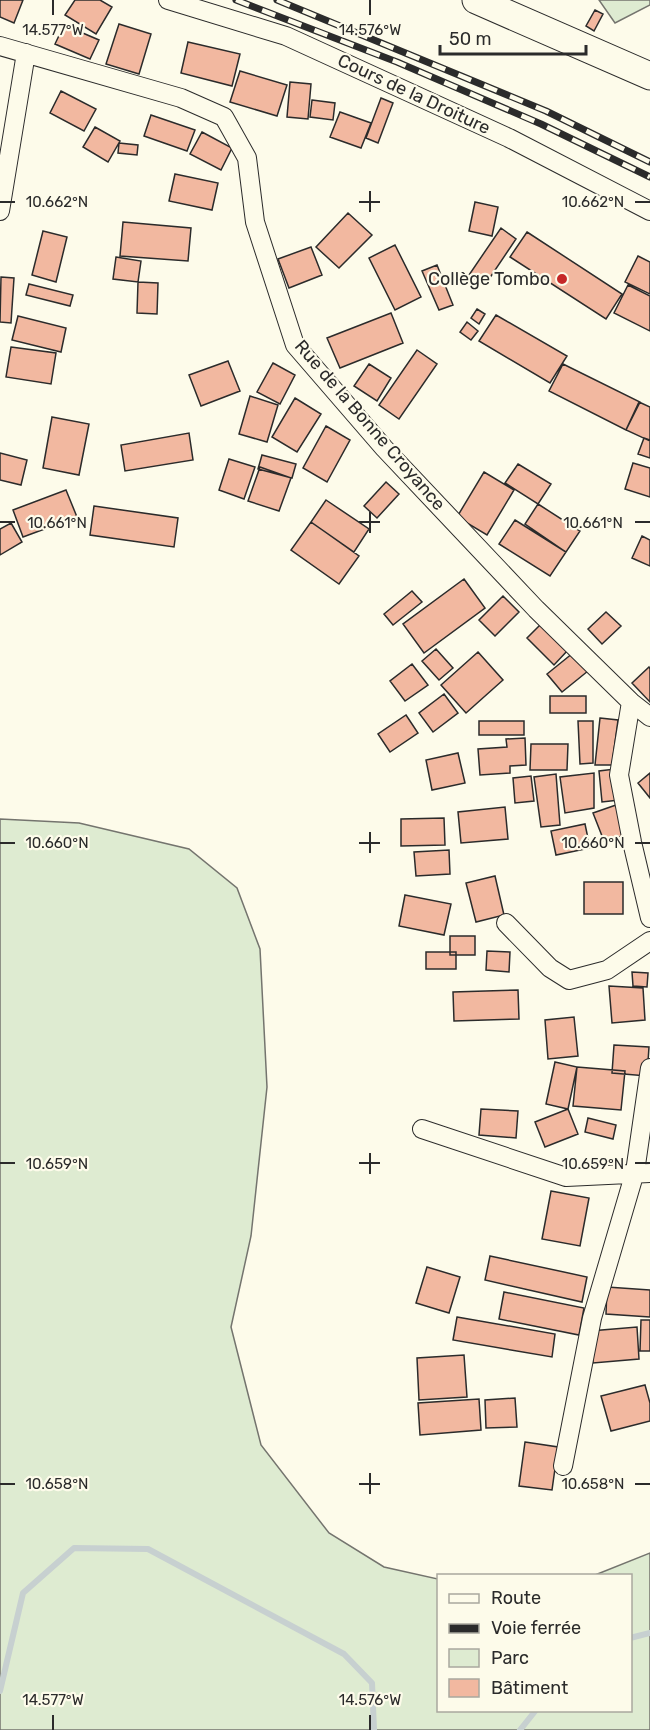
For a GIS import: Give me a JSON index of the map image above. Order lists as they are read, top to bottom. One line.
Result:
{"streets":{"street":["Cours de la Droiture","Rue de la Bonne Croyance"]},"places":["Collège Tombo"],"legend":["Route","Voie ferrée","Parc","Bâtiment"],"scale_bar":"50 m","coordinates":["14.577°W","14.576°W","10.662°N","10.661°N","10.660°N","10.659°N","10.658°N"]}
